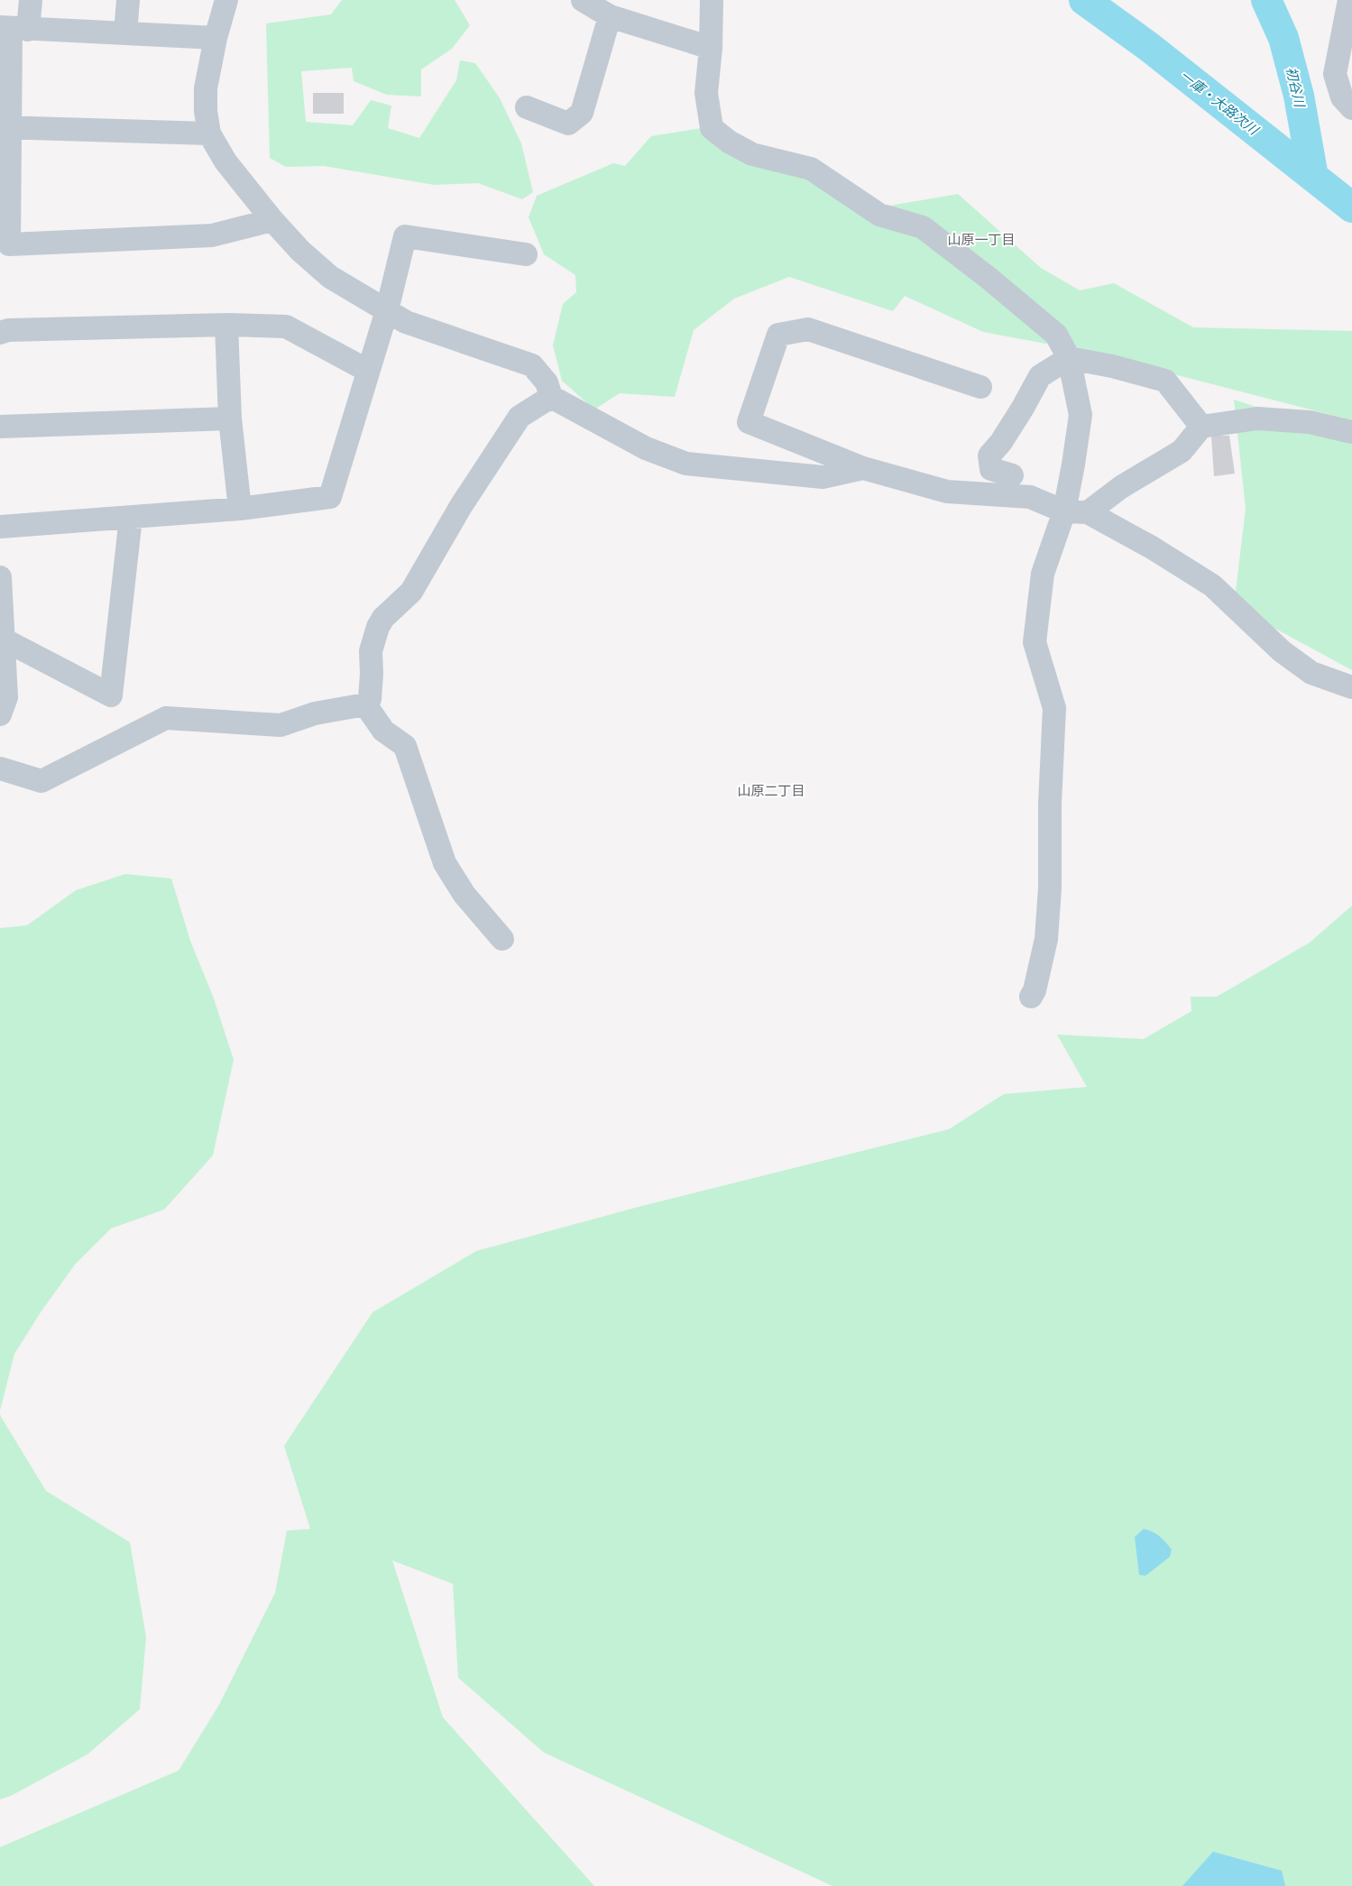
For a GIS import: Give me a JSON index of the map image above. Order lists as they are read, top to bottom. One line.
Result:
{"districts":["山原一丁目","山原二丁目"],"water":["初谷川","一庫・大路次川"]}
